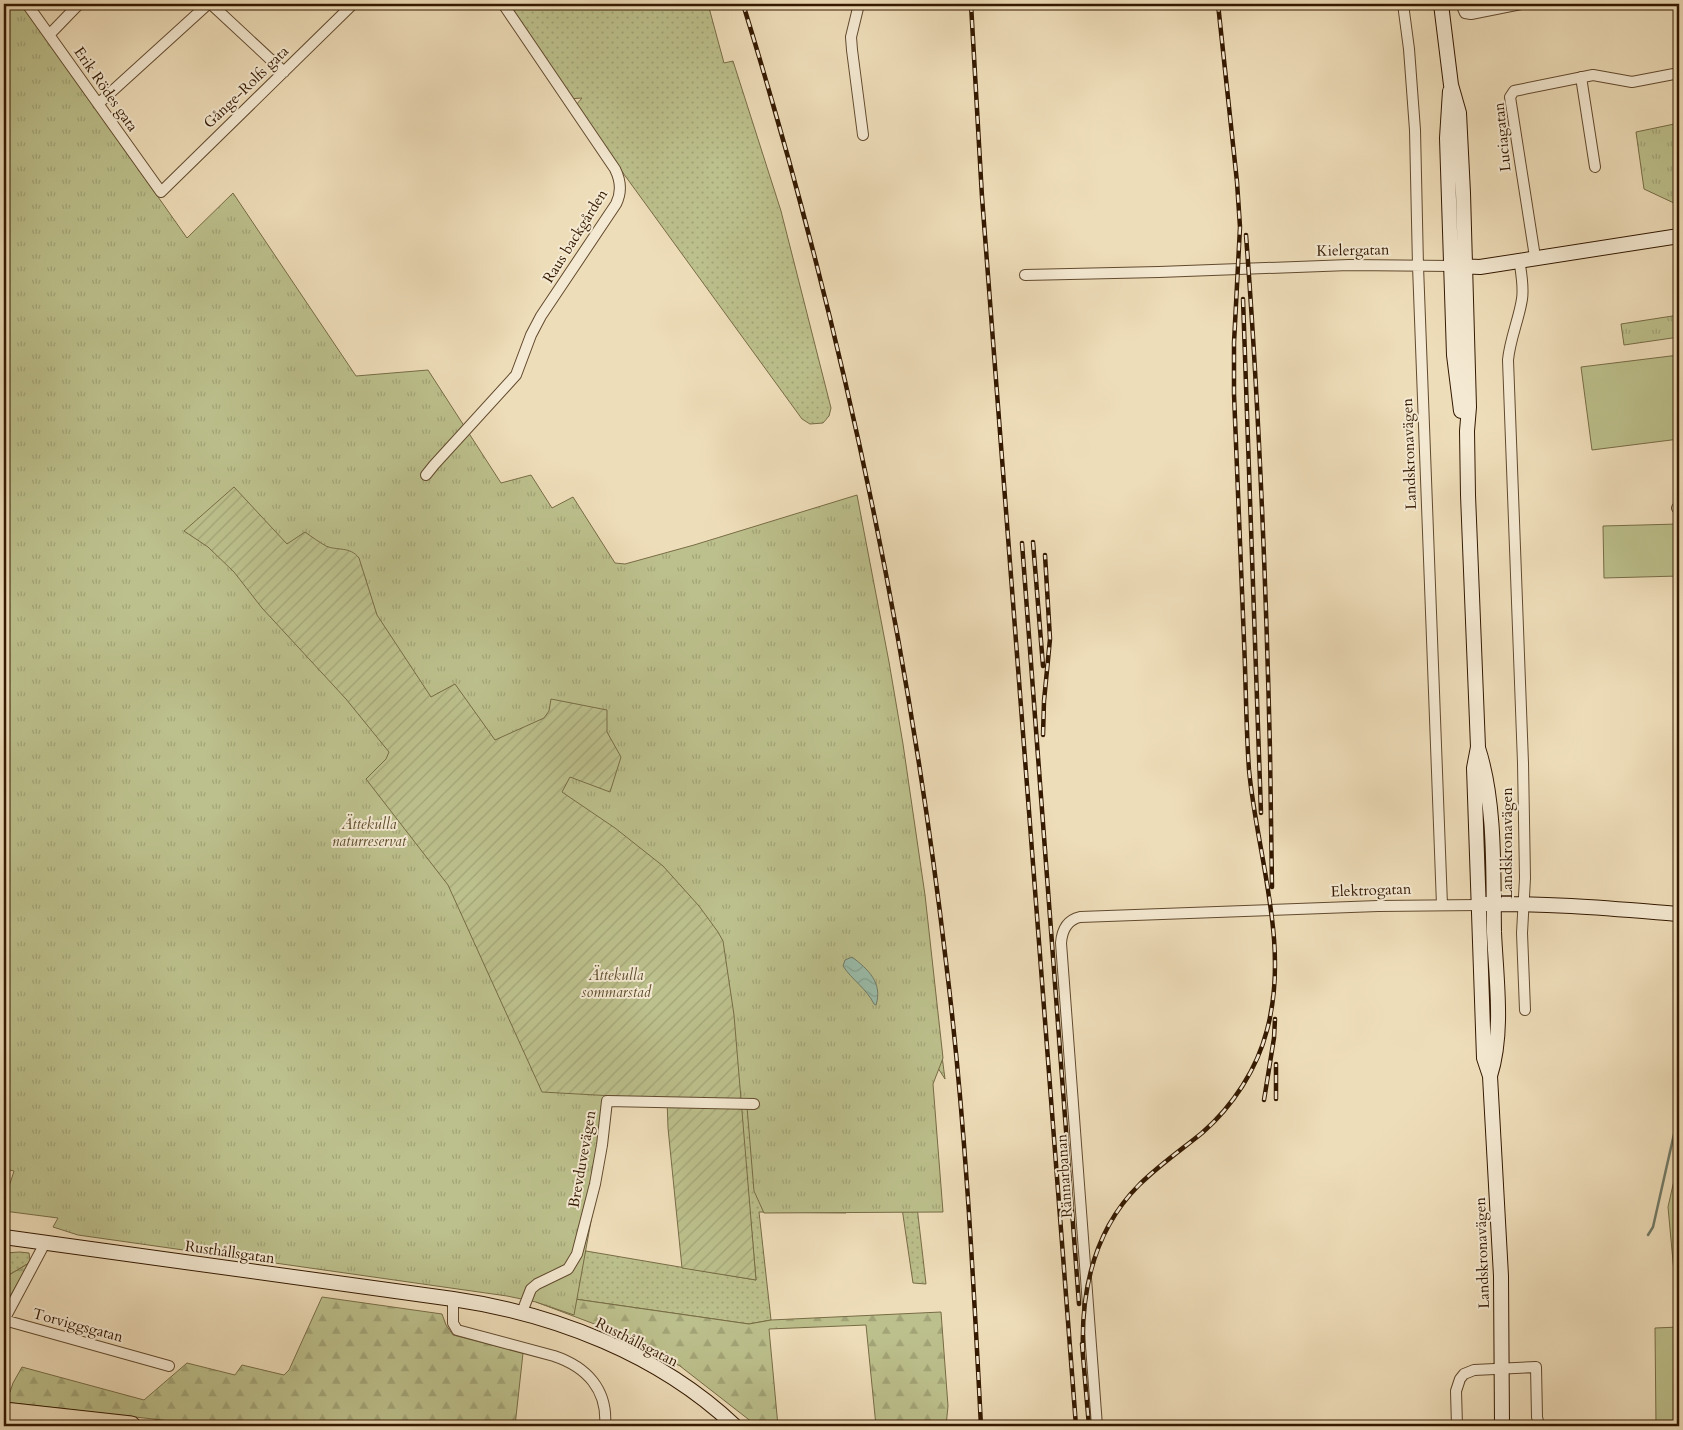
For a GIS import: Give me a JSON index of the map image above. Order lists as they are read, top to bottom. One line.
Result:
{"streets":{"main road":["Kielergatan","Landskronavägen","Elektrogatan","Rusthållsgatan"],"street":["Gånge-Rolfs gata","Erik Rödes gata","Luciagatan","Raus backgården","Brevduvevägen","Rännarbanan","Torviggsgatan"]},"crossings":[["Gånge-Rolfs gata","Erik Rödes gata"],["Luciagatan","Kielergatan"],["Kielergatan","Landskronavägen"],["Landskronavägen","Elektrogatan"],["Elektrogatan","Rännarbanan"],["Brevduvevägen","Rusthållsgatan"],["Rusthållsgatan","Torviggsgatan"]],"parks":["Ättekulla naturreservat","Ättekulla sommarstad"]}
